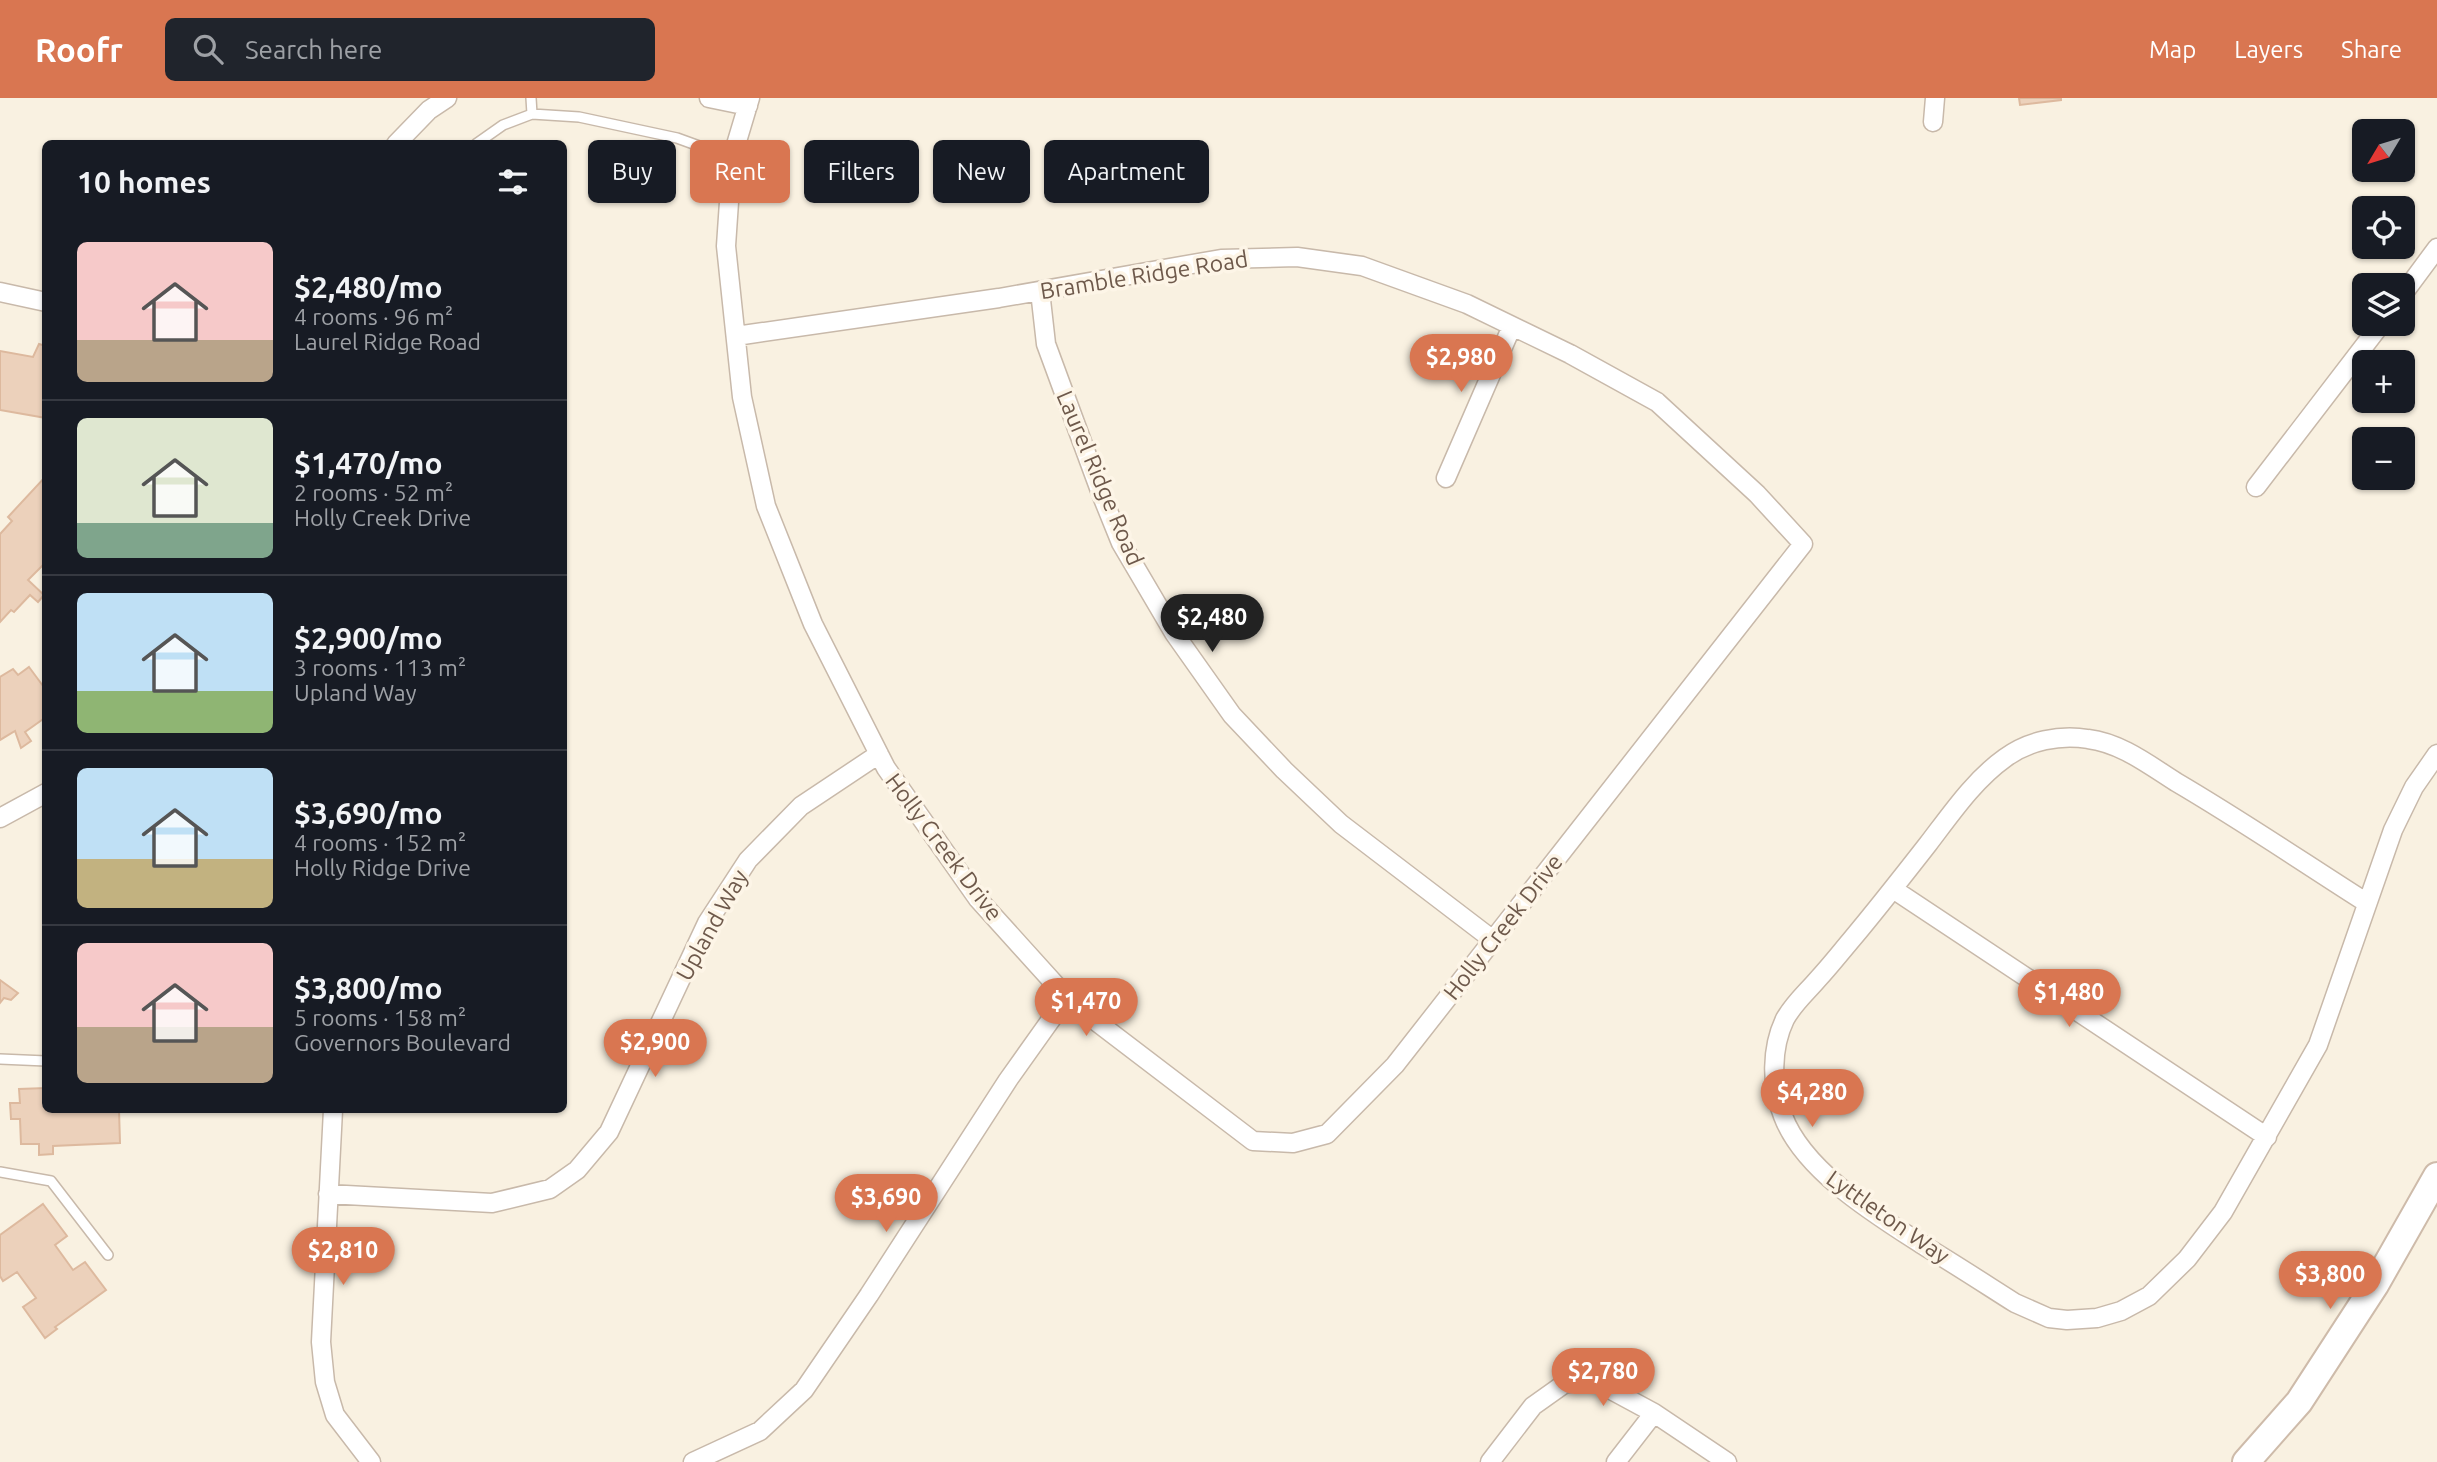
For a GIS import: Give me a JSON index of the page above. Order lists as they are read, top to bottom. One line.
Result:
{"streets":{"street":["Bramble Ridge Road","Laurel Ridge Road","Holly Creek Drive","Upland Way","Lyttleton Way"]},"crossings":[["Bramble Ridge Road","Laurel Ridge Road"],["Bramble Ridge Road","Holly Creek Drive"],["Laurel Ridge Road","Holly Creek Drive"],["Holly Creek Drive","Upland Way"]],"north":"bottom left","page":{"header":"Roofr","search":"Search here","nav":["Map","Layers","Share"],"map_buttons":["+","−"],"chip":["Buy","Rent","Filters","New","Apartment"],"heading":"10 homes","list":[{"name":"$2,480/mo","note":"4 rooms · 96 m² · Laurel Ridge Road"},{"name":"$1,470/mo","note":"2 rooms · 52 m² · Holly Creek Drive"},{"name":"$2,900/mo","note":"3 rooms · 113 m² · Upland Way"},{"name":"$3,690/mo","note":"4 rooms · 152 m² · Holly Ridge Drive"},{"name":"$3,800/mo","note":"5 rooms · 158 m² · Governors Boulevard"}],"price":["$2,980","$2,480","$1,480","$1,470","$2,900","$4,280","$3,690","$2,810","$3,800","$2,780"]}}
